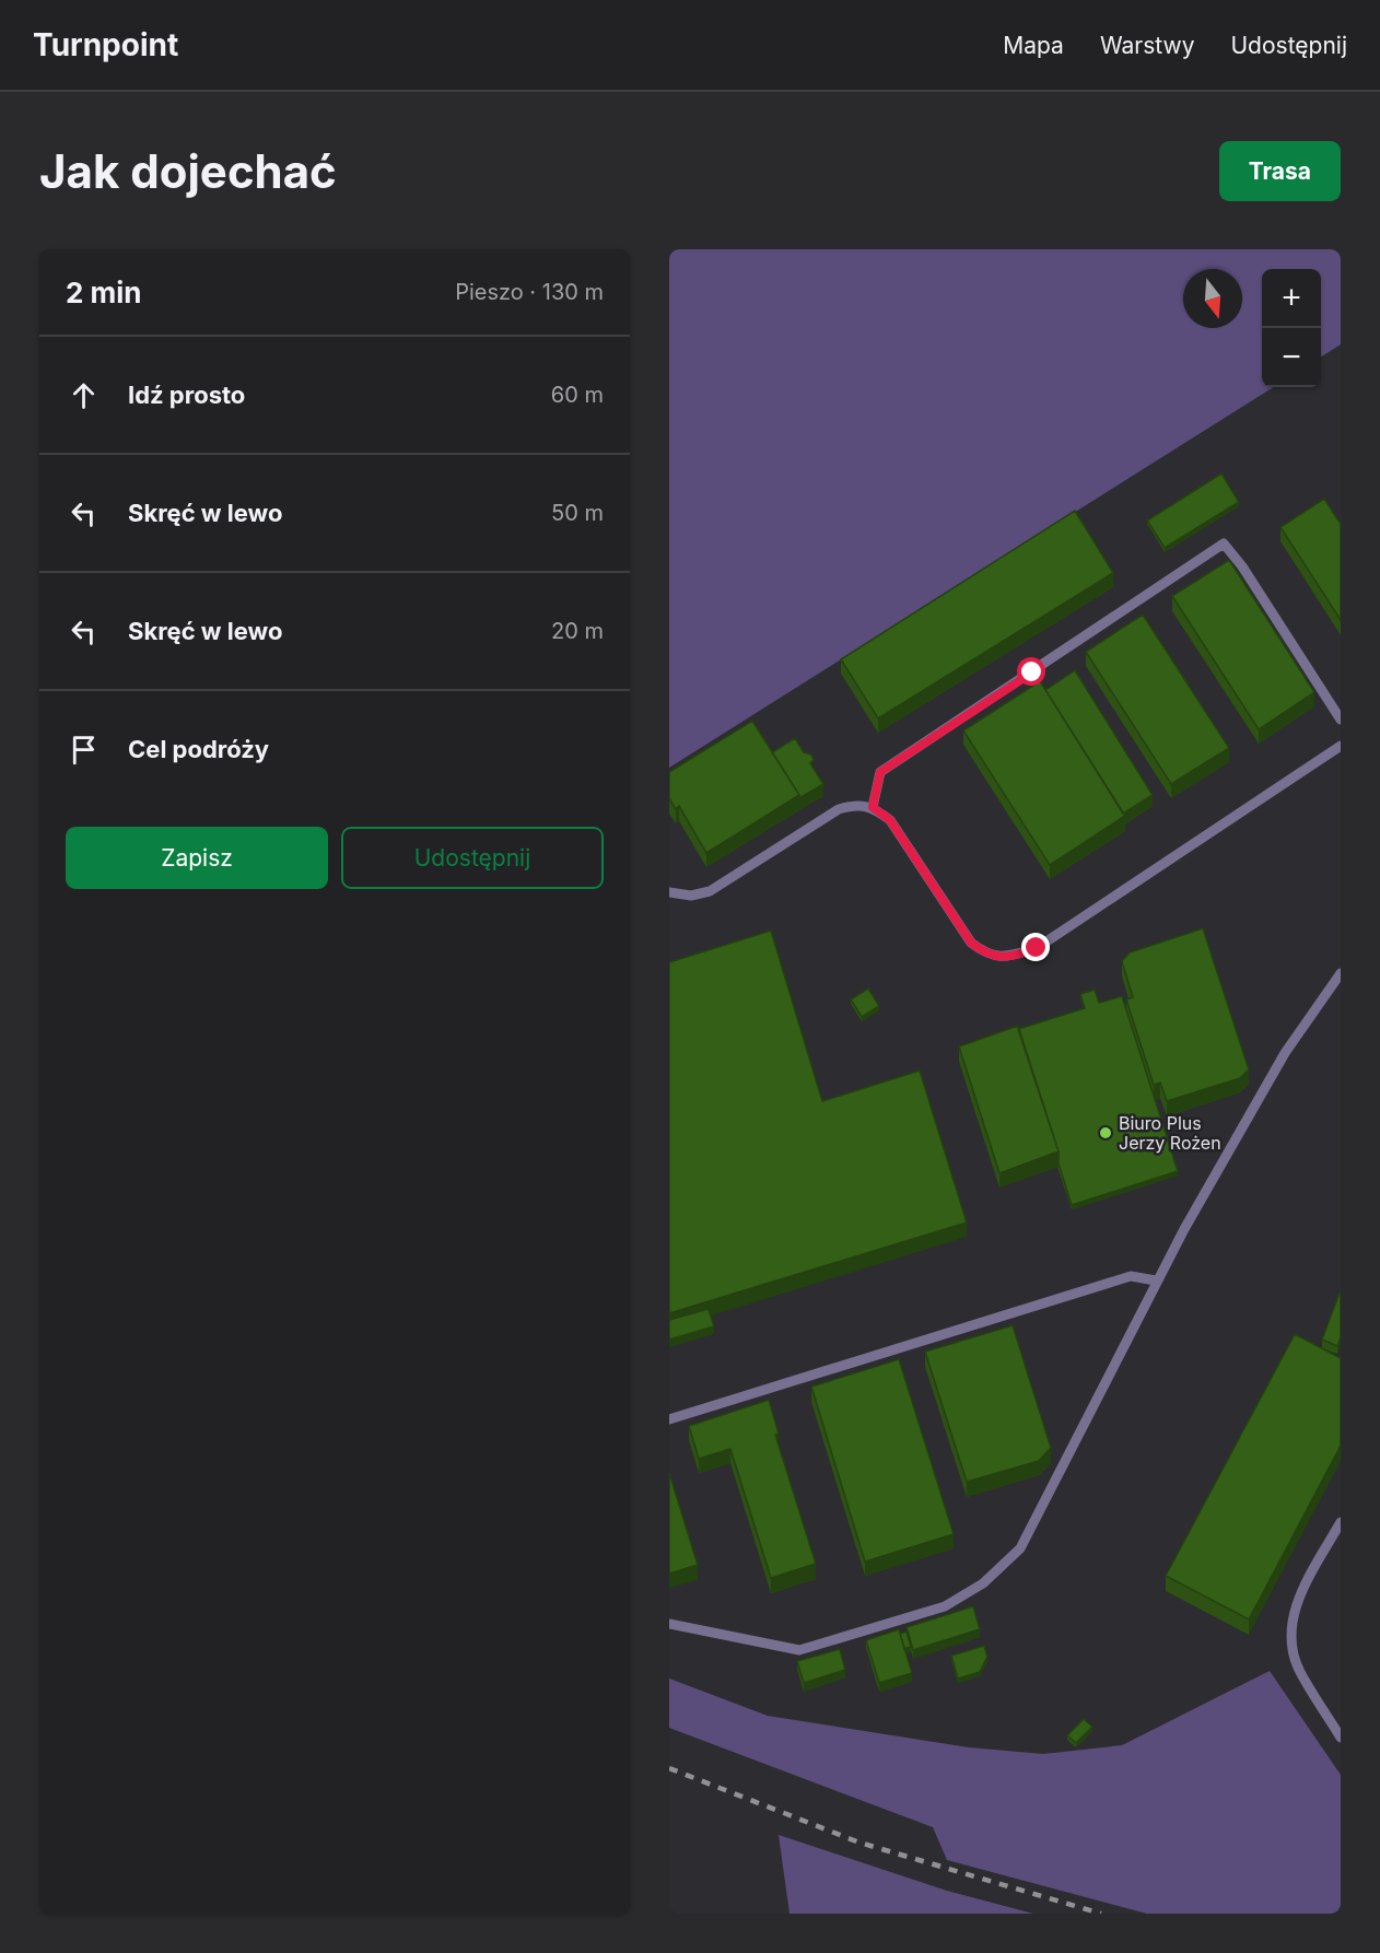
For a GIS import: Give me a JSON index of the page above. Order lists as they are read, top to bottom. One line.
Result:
{"places":["Biuro Plus Jerzy Rożen"],"north":"bottom","page":{"header":"Turnpoint","nav":["Mapa","Warstwy","Udostępnij"],"buttons":["Trasa",["Zapisz","Udostępnij"]],"title":"Jak dojechać","heading":["2 min","Pieszo · 130 m"],"map_buttons":["+","−"],"list":[["Idź prosto","60 m"],["Skręć w lewo","50 m"],["Skręć w lewo","20 m"],"Cel podróży"]}}
